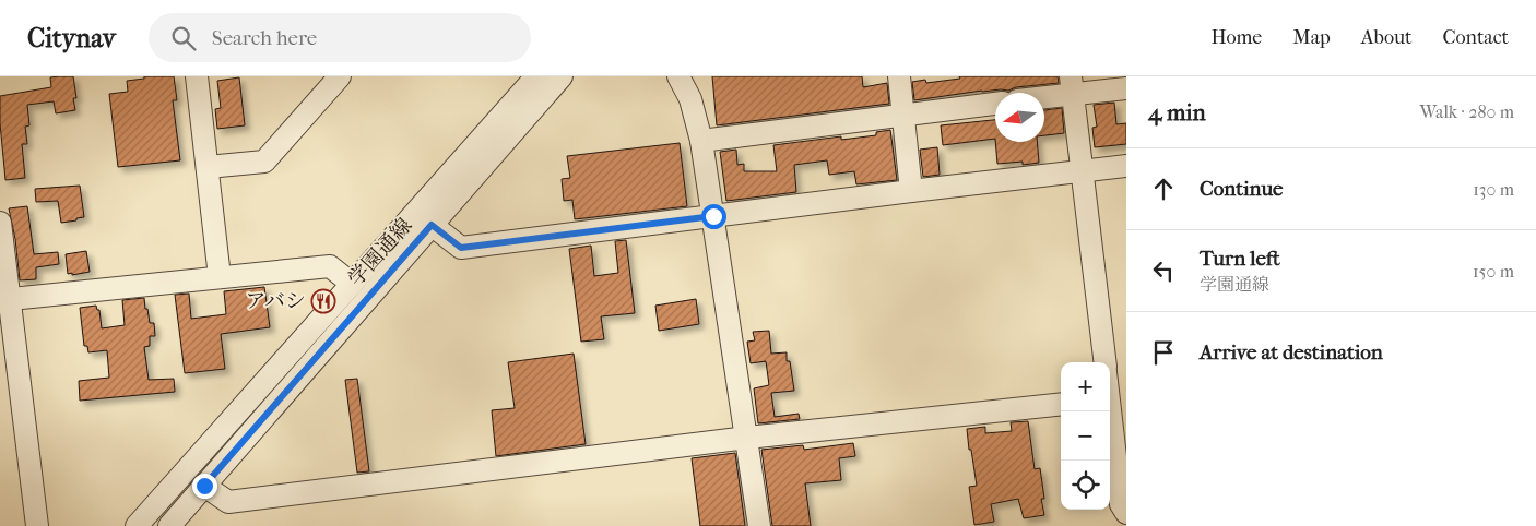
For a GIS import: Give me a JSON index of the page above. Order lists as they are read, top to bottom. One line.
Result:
{"streets":{"street":["学園通線"]},"places":{"restaurant":["アバシ"]},"north":"left","page":{"header":"Citynav","search":"Search here","nav":["Home","Map","About","Contact"],"heading":["4 min","Walk · 280 m"],"list":[["Continue","130 m"],["Turn left","学園通線","150 m"],"Arrive at destination"],"map_buttons":["+","−"]}}
